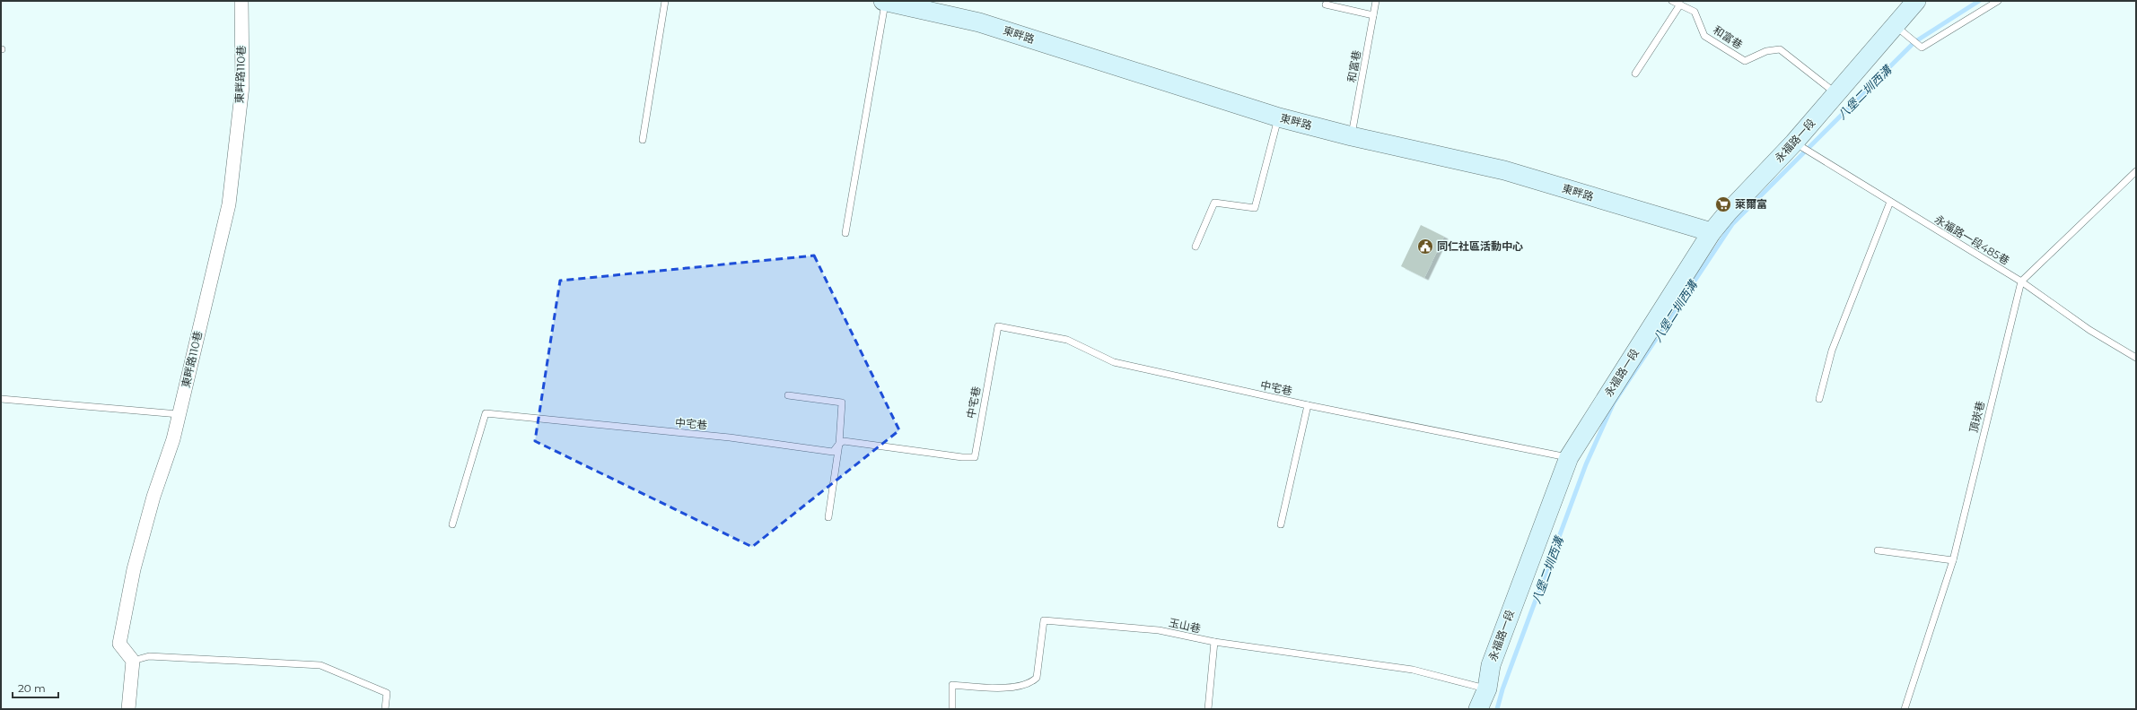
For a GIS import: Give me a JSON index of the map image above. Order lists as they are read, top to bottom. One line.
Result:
{"streets":{"street":["東畔路","東畔路110巷","永福路一段"],"lane":["和富巷","永福路一段485巷","中宅巷","頂崁巷","玉山巷"]},"crossings":[["東畔路","和富巷"],["東畔路","永福路一段"],["和富巷","永福路一段"],["永福路一段","永福路一段485巷"],["永福路一段","中宅巷"],["永福路一段","玉山巷"],["永福路一段485巷","頂崁巷"]],"water":["八堡二圳西溝"],"places":{"supermarket":["萊爾富"],"public building":["同仁社區活動中心"]},"scale_bar":"20 m"}
